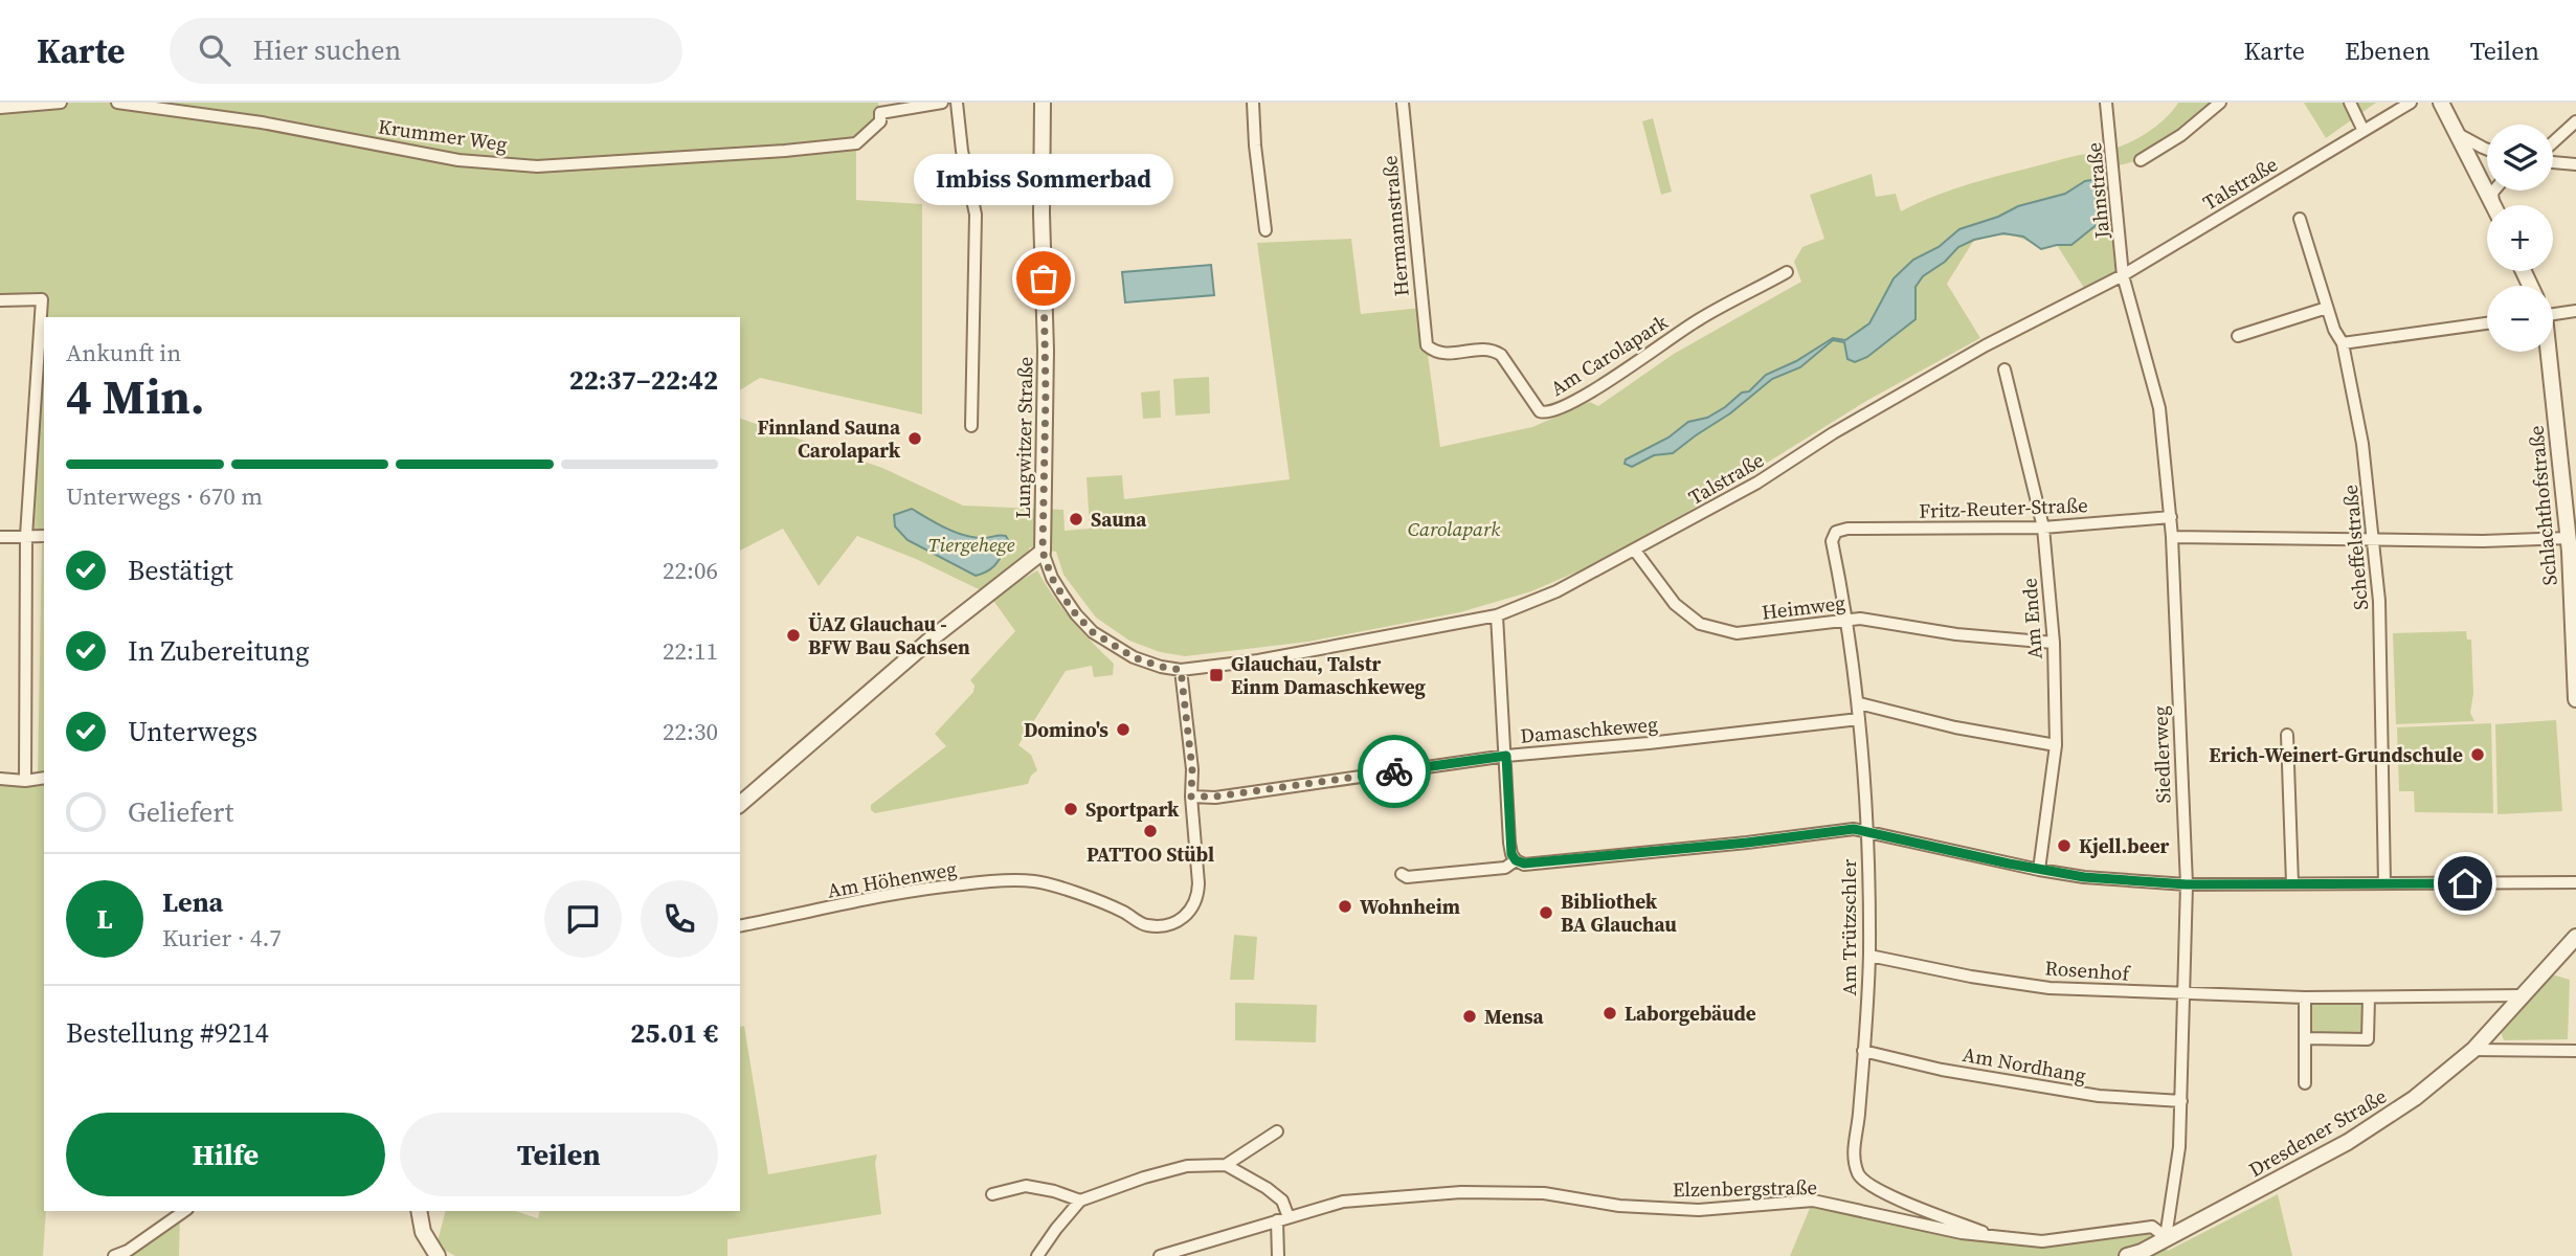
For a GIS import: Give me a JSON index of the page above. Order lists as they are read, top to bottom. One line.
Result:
{"streets":{"street":["Krummer Weg","Talstraße","Jahnstraße","Hermannstraße","Am Carolapark","Lungwitzer Straße","Schlachthofstraße","Fritz-Reuter-Straße","Scheffelstraße","Heimweg","Am Ende","Damaschkeweg","Siedlerweg","Am Höhenweg","Am Trützschler","Rosenhof","Am Nordhang","Dresdener Straße","Elzenbergstraße"]},"crossings":[["Talstraße","Jahnstraße"],["Talstraße","Lungwitzer Straße"],["Talstraße","Heimweg"],["Talstraße","Siedlerweg"],["Talstraße","Am Höhenweg"],["Jahnstraße","Siedlerweg"],["Hermannstraße","Am Carolapark"],["Fritz-Reuter-Straße","Am Ende"],["Fritz-Reuter-Straße","Siedlerweg"],["Fritz-Reuter-Straße","Am Trützschler"],["Heimweg","Am Ende"],["Heimweg","Am Trützschler"],["Damaschkeweg","Am Höhenweg"],["Damaschkeweg","Am Trützschler"],["Siedlerweg","Rosenhof"],["Siedlerweg","Am Nordhang"],["Siedlerweg","Dresdener Straße"],["Siedlerweg","Elzenbergstraße"],["Am Trützschler","Rosenhof"],["Am Trützschler","Am Nordhang"],["Am Trützschler","Elzenbergstraße"],["Rosenhof","Dresdener Straße"],["Dresdener Straße","Elzenbergstraße"]],"parks":["Carolapark","Tiergehege"],"places":{"other":["Imbiss Sommerbad","Finnland Sauna Carolapark","Sauna","ÜAZ Glauchau - BFW Bau Sachsen","Domino's","Erich-Weinert-Grundschule","Sportpark","PATTOO Stübl","Kjell.beer","Wohnheim","Bibliothek BA Glauchau","Laborgebäude","Mensa"],"transit":["Glauchau, Talstr Einm Damaschkeweg"]},"page":{"header":"Karte","search":"Hier suchen","nav":["Karte","Ebenen","Teilen"],"map_buttons":["+","−"],"bubble":"Imbiss Sommerbad","heading":["4 Min.","Ankunft in","22:37–22:42"],"panel":["Lena","Kurier · 4.7","Bestellung #9214","25.01 €"],"bar":"Unterwegs · 670 m","list":[["Bestätigt","22:06"],["In Zubereitung","22:11"],["Unterwegs","22:30"],"Geliefert"],"round":"L","buttons":["Hilfe","Teilen"]}}
